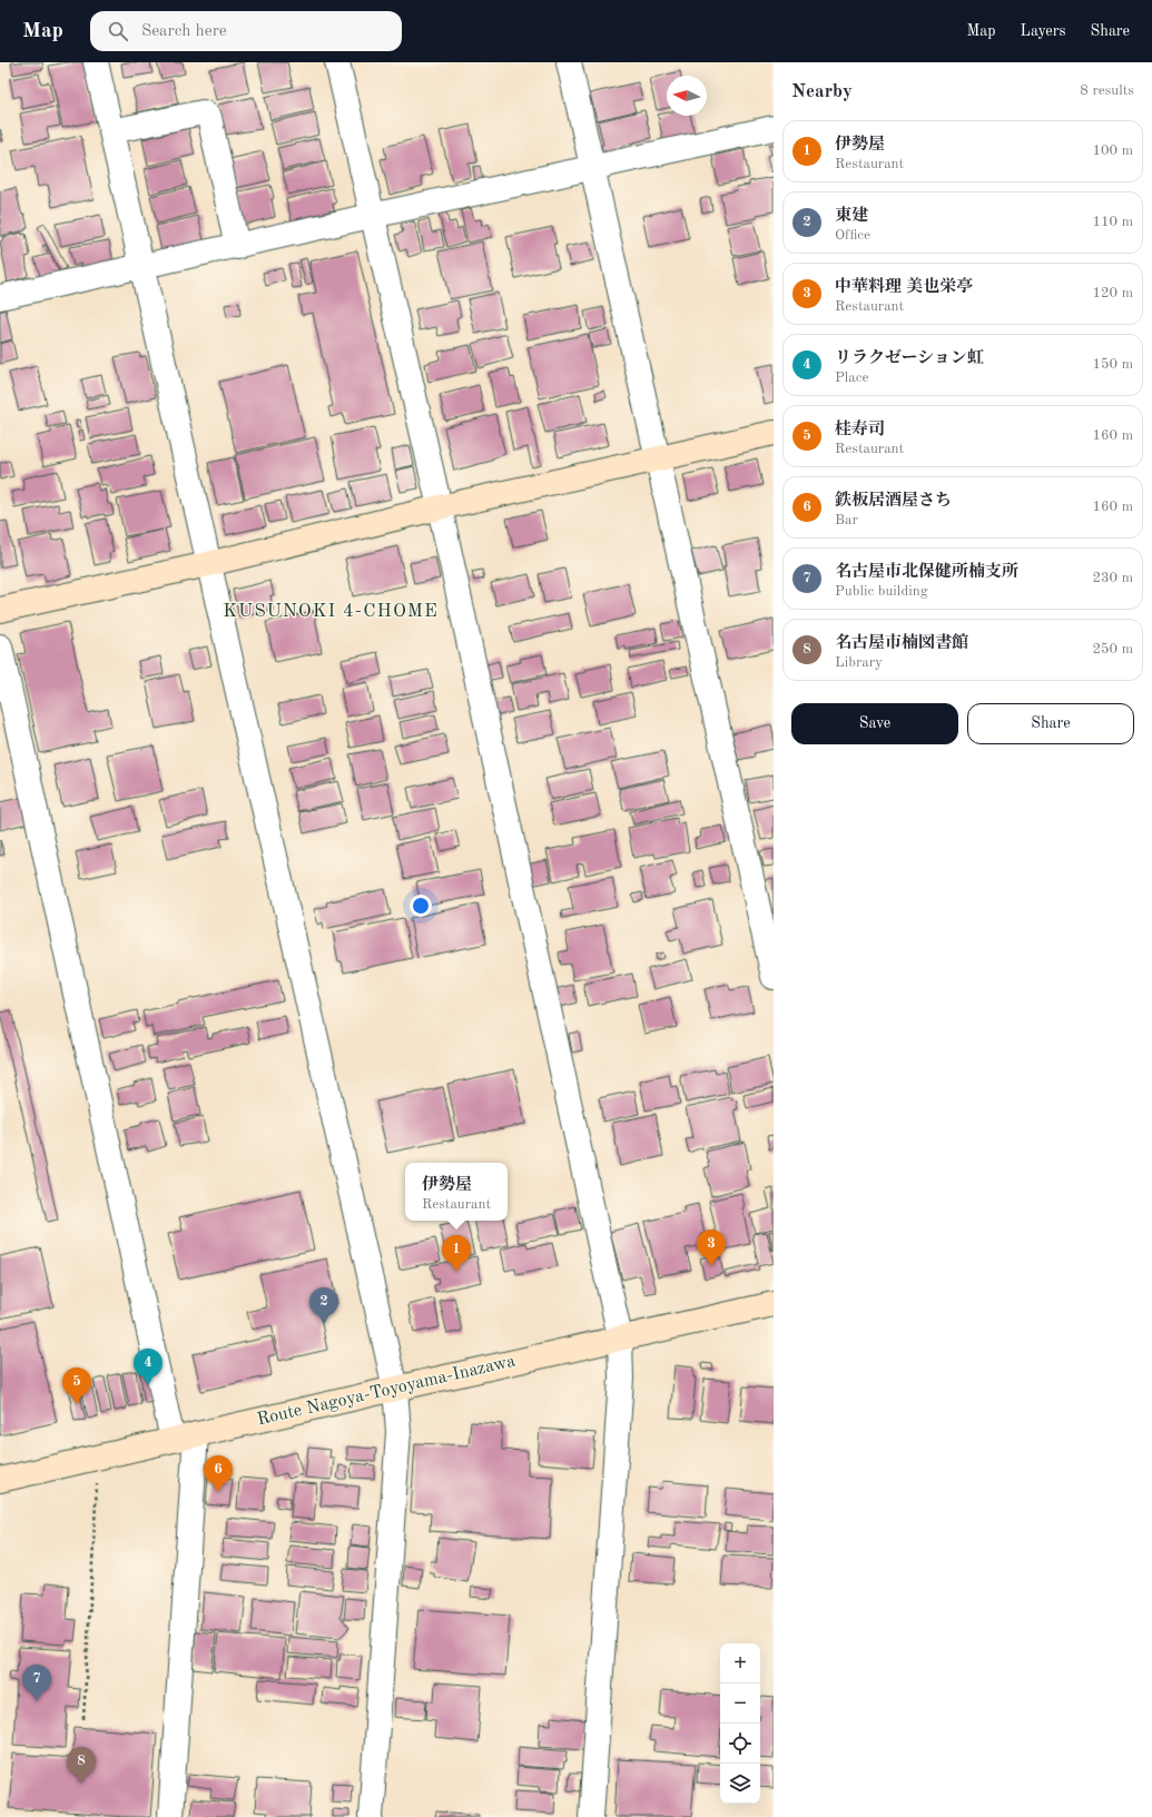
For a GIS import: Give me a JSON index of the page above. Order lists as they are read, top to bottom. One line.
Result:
{"streets":{"street":["Route Nagoya-Toyoyama-Inazawa"]},"districts":["KUSUNOKI 4-CHOME"],"north":"left","page":{"header":"Map","search":"Search here","nav":["Map","Layers","Share"],"heading":["Nearby","8 results"],"list":[{"mark":"1","name":"伊勢屋","note":"Restaurant","value":"100 m"},{"mark":"2","name":"東建","note":"Office","value":"110 m"},{"mark":"3","name":"中華料理 美也栄亭","note":"Restaurant","value":"120 m"},{"mark":"4","name":"リラクゼーション虹","note":"Place","value":"150 m"},{"mark":"5","name":"桂寿司","note":"Restaurant","value":"160 m"},{"mark":"6","name":"鉄板居酒屋さち","note":"Bar","value":"160 m"},{"mark":"7","name":"名古屋市北保健所楠支所","note":"Public building","value":"230 m"},{"mark":"8","name":"名古屋市楠図書館","note":"Library","value":"250 m"}],"buttons":["Save","Share"],"popup":["伊勢屋","Restaurant"],"pins":["3","1","2","4","5","6","7","8"],"map_buttons":["+","−"]}}
